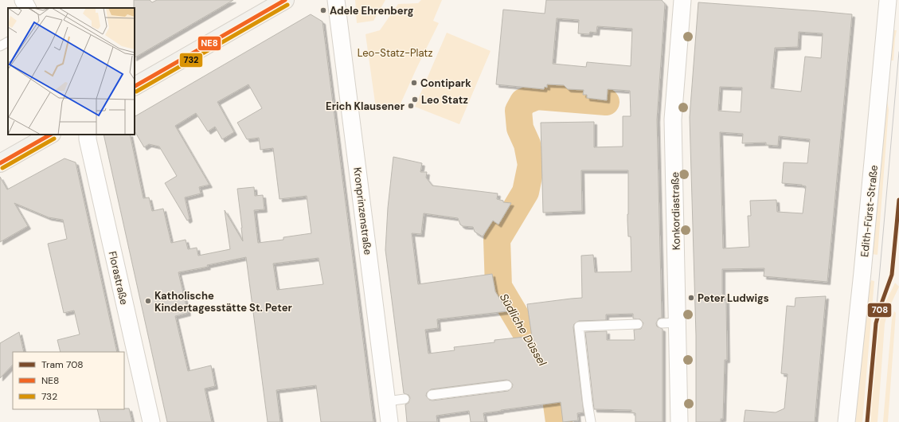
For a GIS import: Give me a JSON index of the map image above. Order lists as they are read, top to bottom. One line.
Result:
{"streets":{"street":["Kronprinzenstraße","Konkordiastraße","Edith-Fürst-Straße","Florastraße"]},"water":["Südliche Düssel"],"parks":["Leo-Statz-Platz"],"places":["Adele Ehrenberg","Contipark","Leo Statz","Erich Klausener","Peter Ludwigs","Katholische Kindertagesstätte St. Peter"],"lines":["transit line NE8","transit line 732","tram line 708"],"legend":["Tram 708","NE8","732"]}
